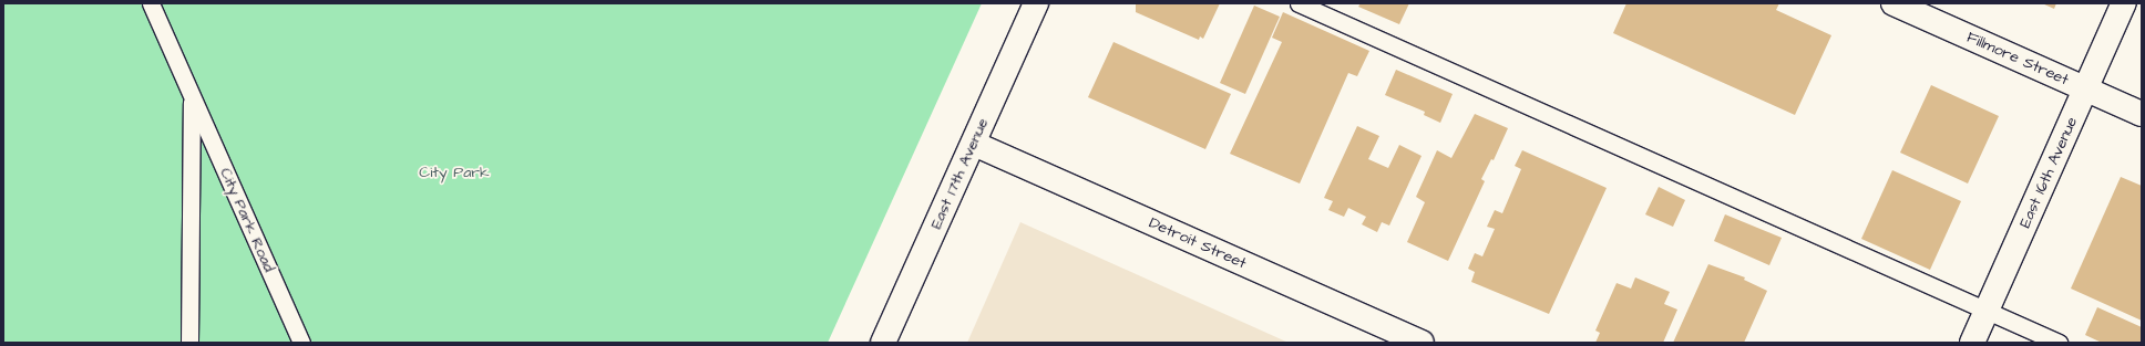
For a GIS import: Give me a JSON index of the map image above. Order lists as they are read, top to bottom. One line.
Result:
{"streets":{"street":["Fillmore Street","East 16th Avenue","East 17th Avenue","Detroit Street"],"lane":["City Park Road"]},"crossings":[["Fillmore Street","East 16th Avenue"],["East 17th Avenue","Detroit Street"]],"parks":["City Park"]}
